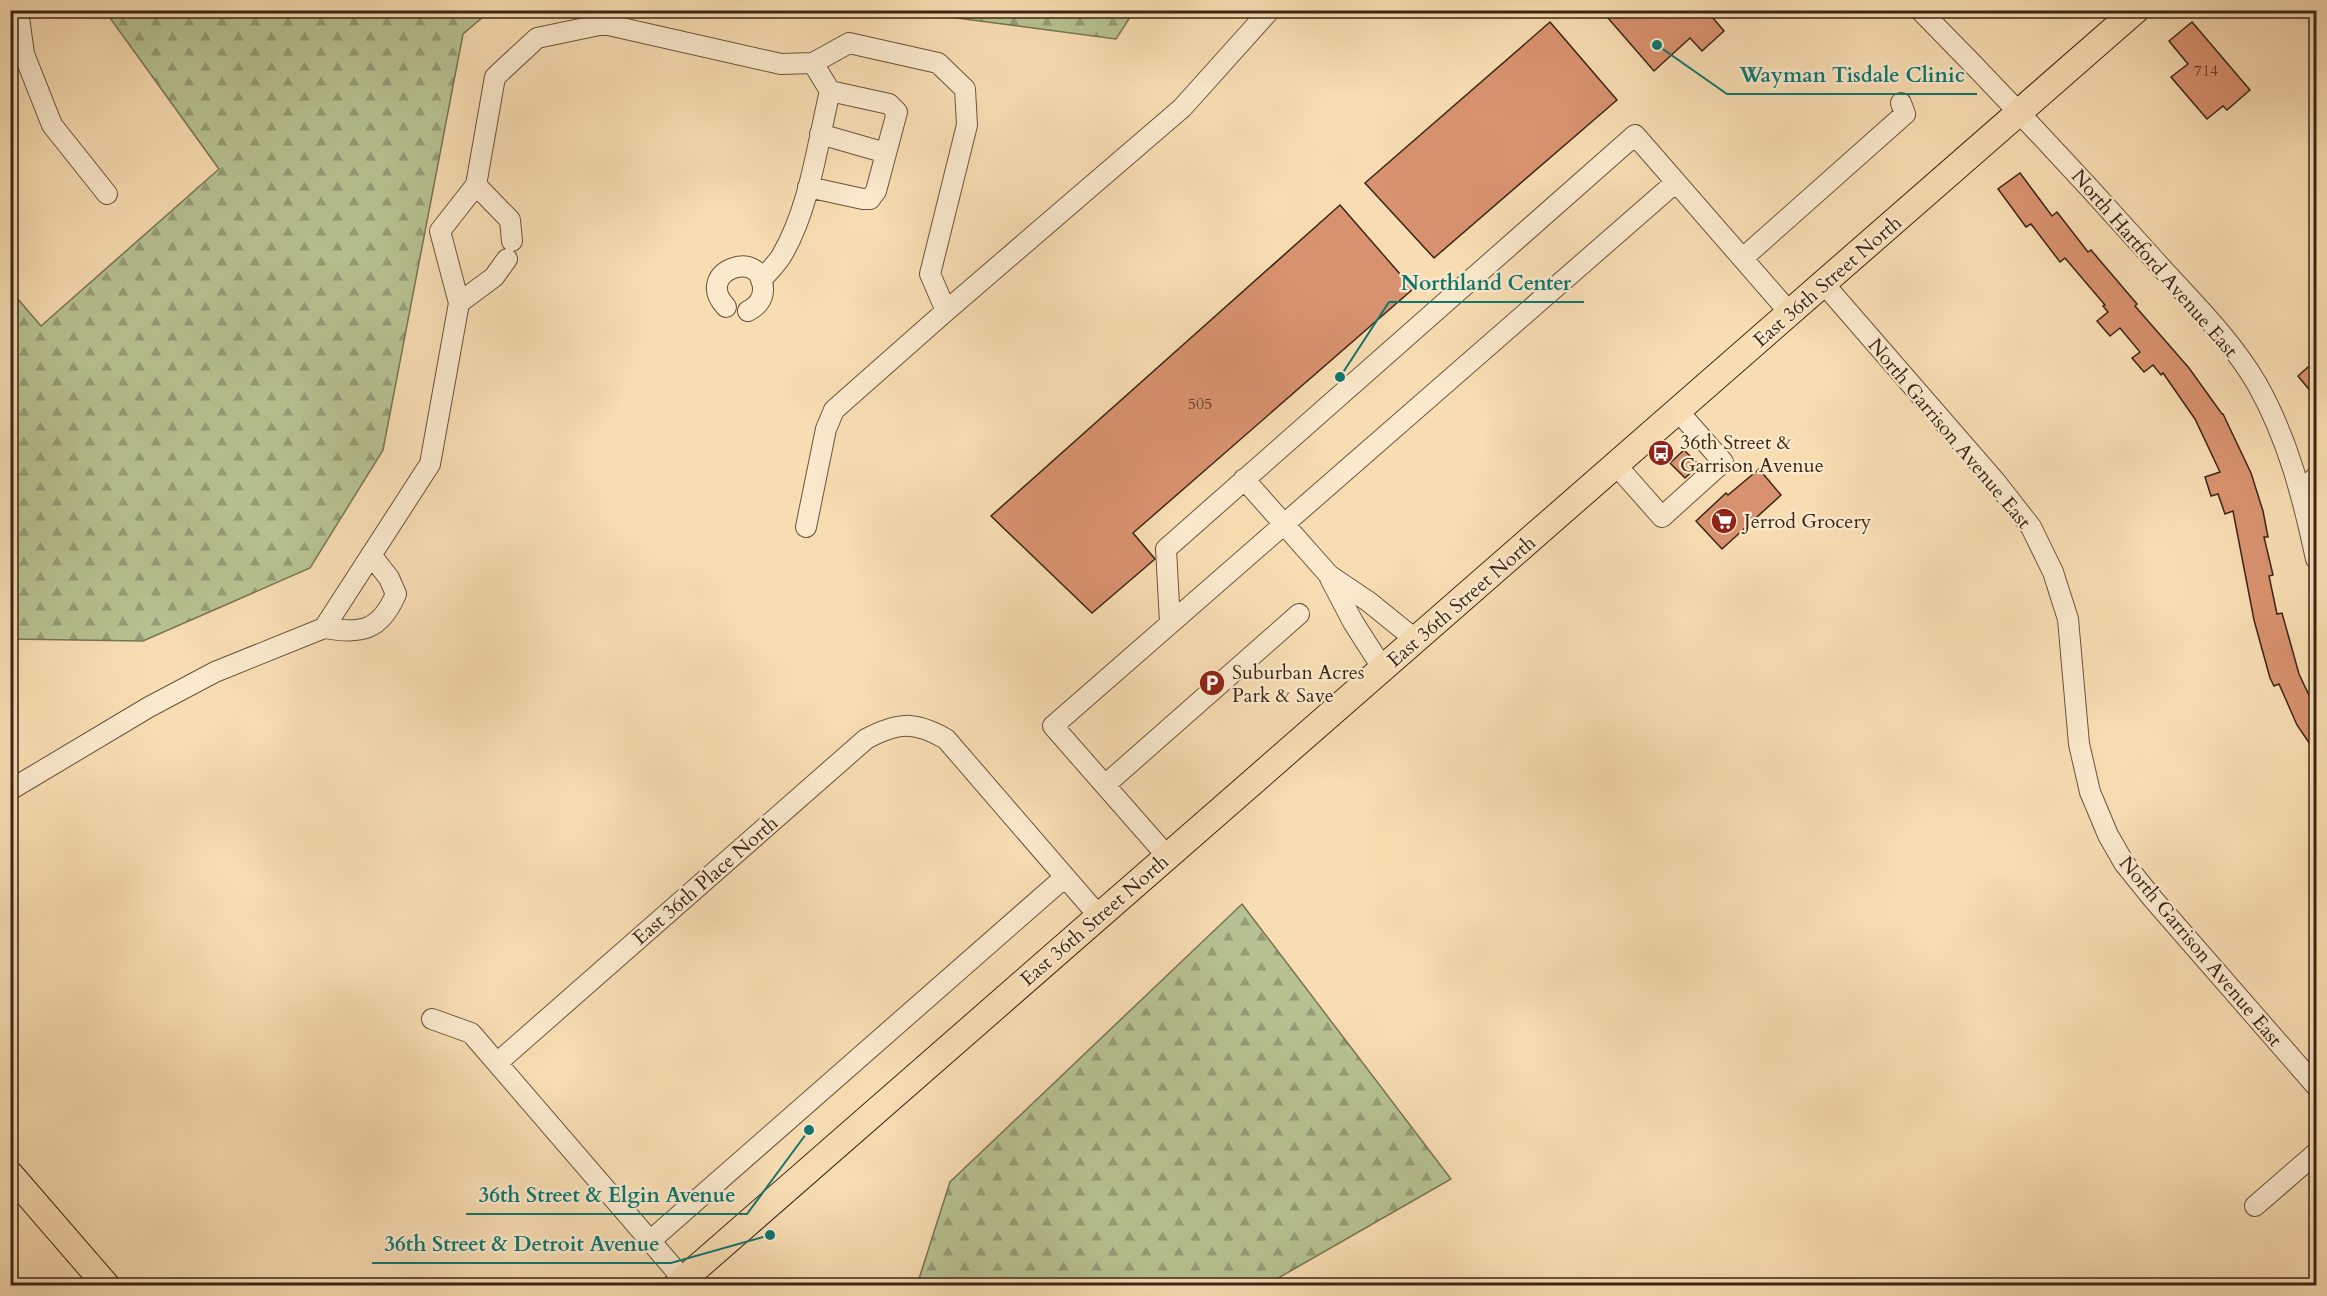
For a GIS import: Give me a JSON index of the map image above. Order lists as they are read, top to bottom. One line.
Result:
{"streets":{"main road":["East 36th Street North"],"street":["North Hartford Avenue East","North Garrison Avenue East","East 36th Place North"]},"crossings":[["North Hartford Avenue East","East 36th Street North"],["East 36th Street North","North Garrison Avenue East"]],"places":{"other":["Wayman Tisdale Clinic","Northland Center","36th Street & Elgin Avenue","36th Street & Detroit Avenue"],"bus stop":["36th Street & Garrison Avenue"],"supermarket":["Jerrod Grocery"],"parking":["Suburban Acres Park & Save"]},"house_numbers":["714","505"]}
